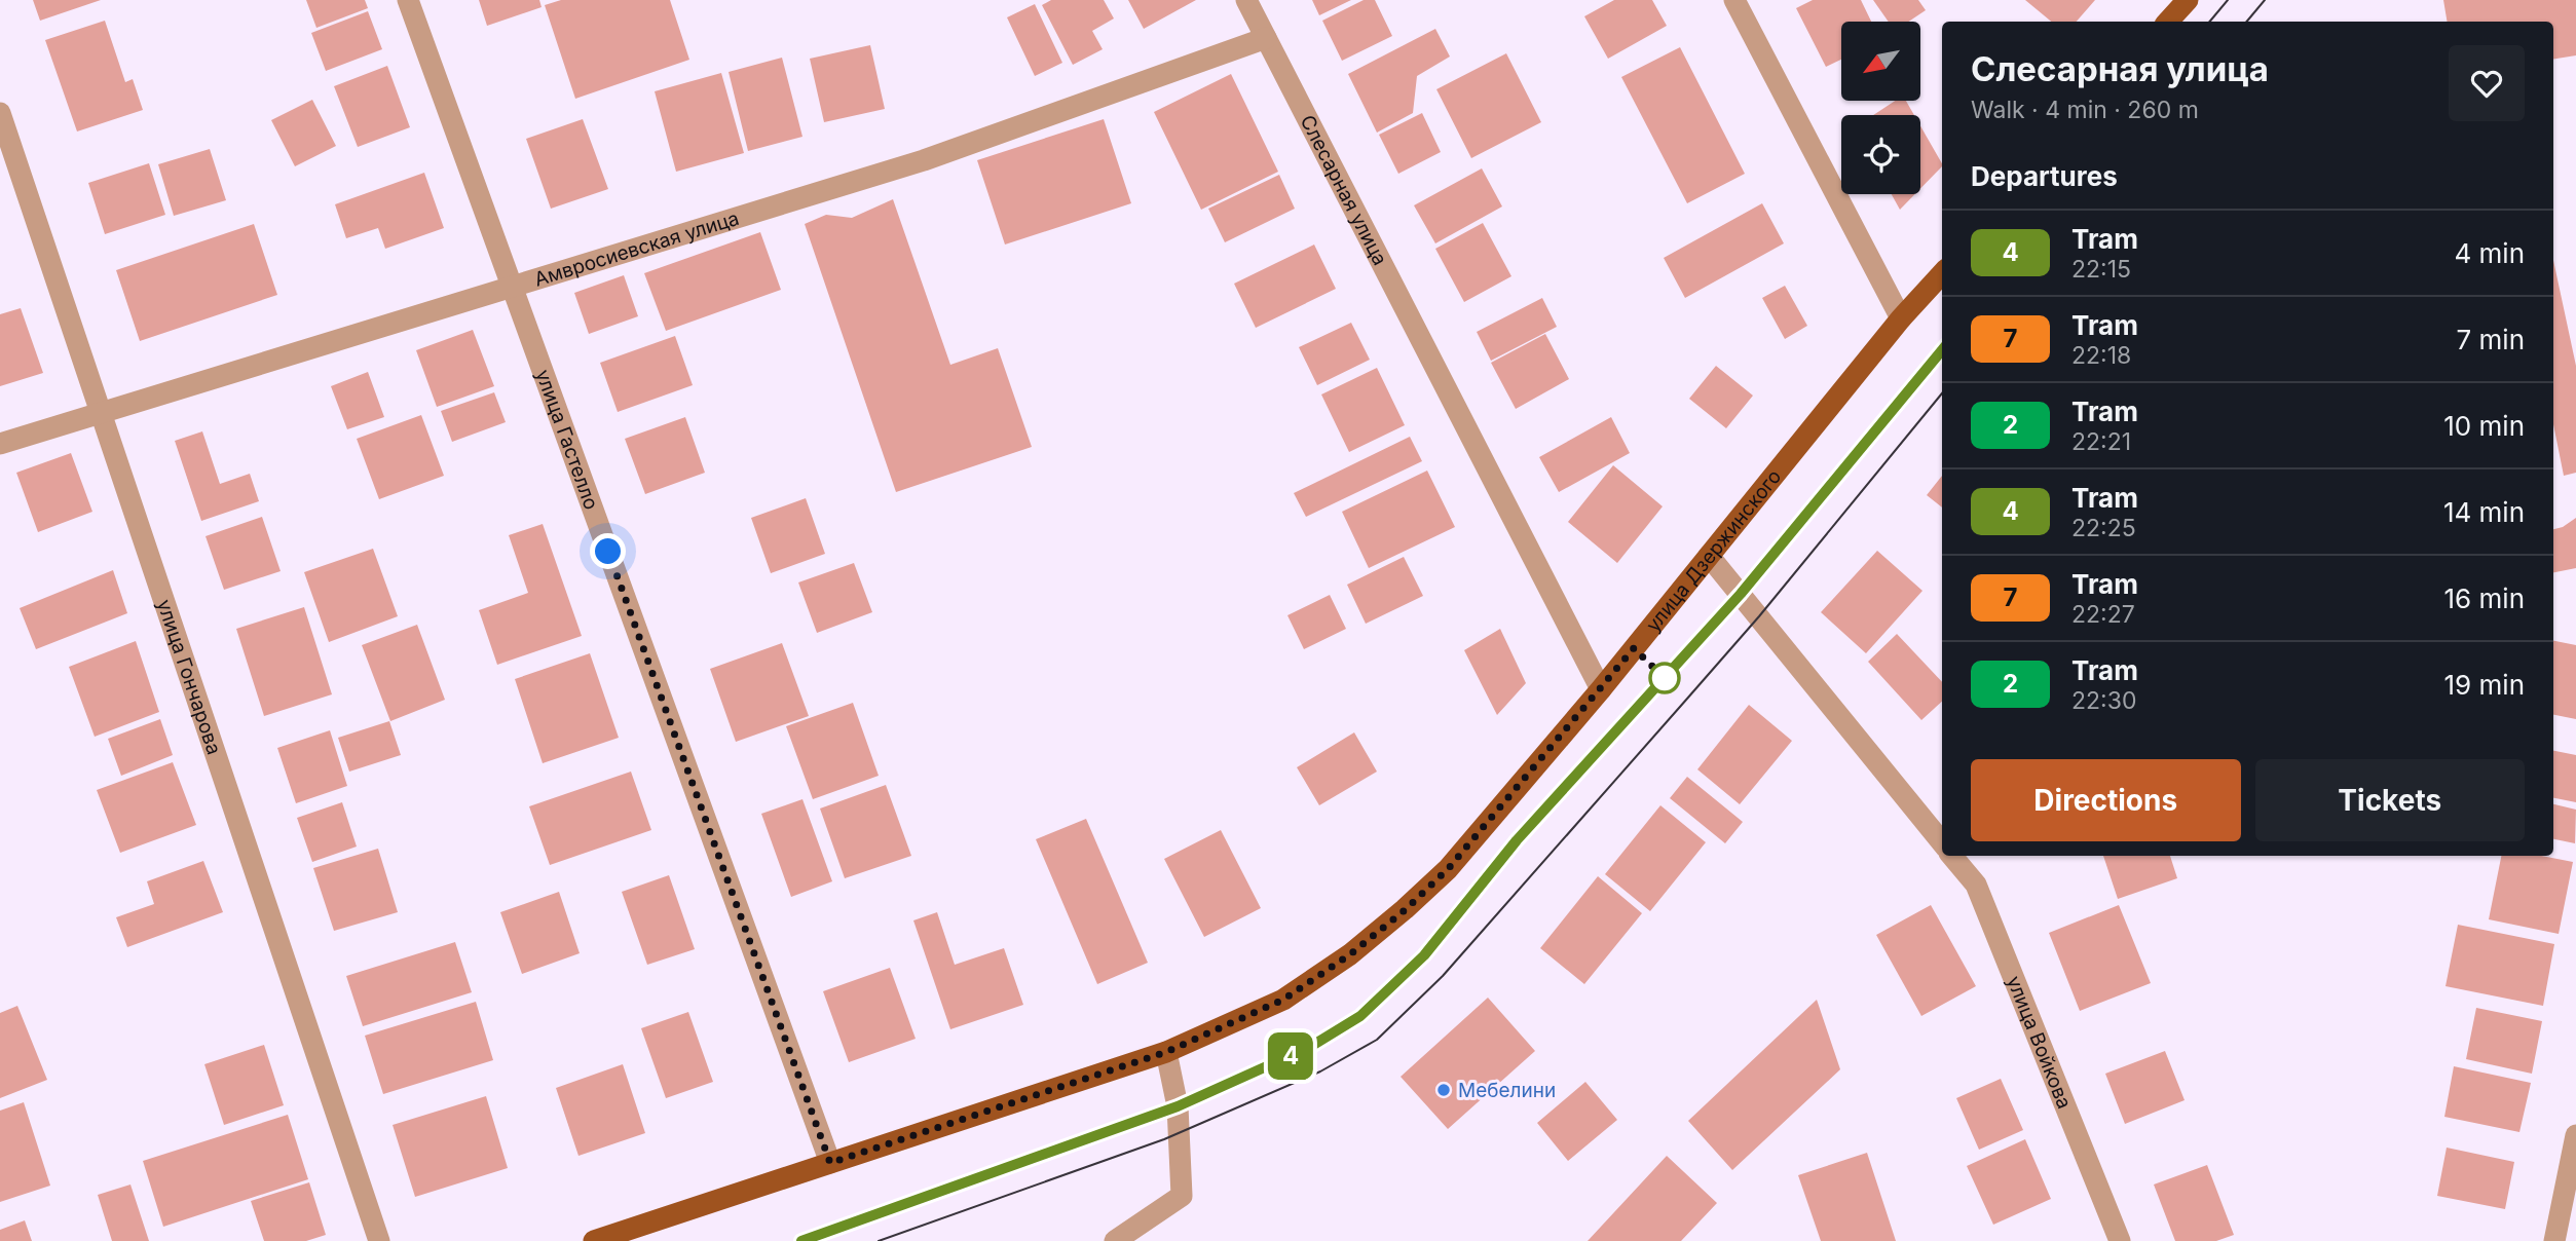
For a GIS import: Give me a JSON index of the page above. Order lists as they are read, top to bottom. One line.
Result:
{"streets":{"main road":["улица Дзержинского"],"street":["Слесарная улица","Амвросиевская улица","улица Гастелло","улица Гончарова","улица Войкова"]},"crossings":[["Слесарная улица","Амвросиевская улица"],["Слесарная улица","улица Дзержинского"],["Амвросиевская улица","улица Гастелло"],["Амвросиевская улица","улица Гончарова"],["улица Гастелло","улица Дзержинского"]],"places":["Мебелини"],"lines":["tram line 4"],"north":"bottom left","page":{"on_map":"4","heading":[["Слесарная улица","Walk · 4 min · 260 m"],"Departures"],"list":[{"mark":"4","name":"Tram","note":"22:15","value":"4 min"},{"mark":"7","name":"Tram","note":"22:18","value":"7 min"},{"mark":"2","name":"Tram","note":"22:21","value":"10 min"},{"mark":"4","name":"Tram","note":"22:25","value":"14 min"},{"mark":"7","name":"Tram","note":"22:27","value":"16 min"},{"mark":"2","name":"Tram","note":"22:30","value":"19 min"}],"buttons":["Directions","Tickets"]}}
